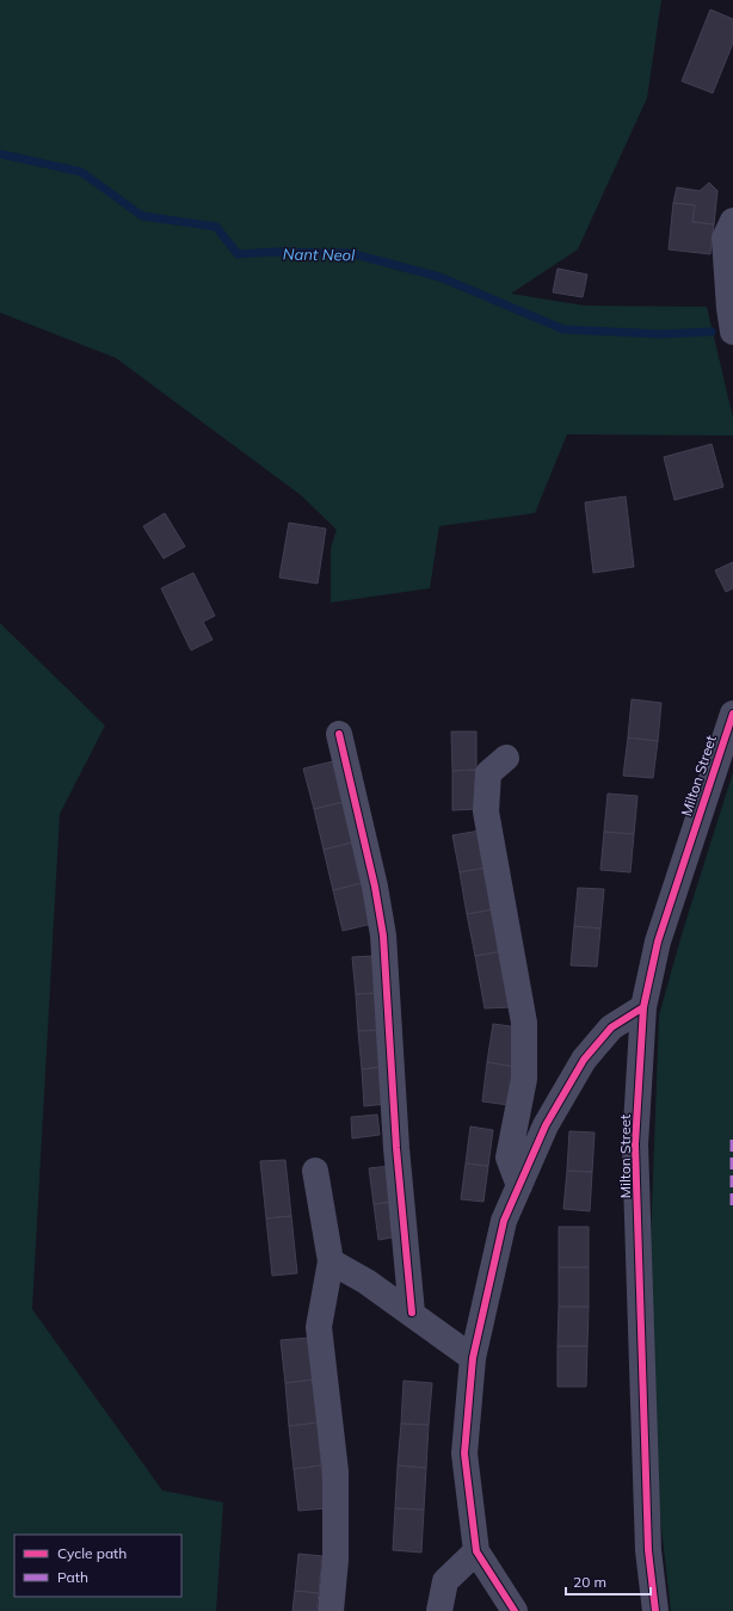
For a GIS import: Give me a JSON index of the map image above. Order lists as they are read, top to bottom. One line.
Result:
{"streets":{"street":["Milton Street"]},"water":["Nant Neol"],"legend":["Cycle path","Path"],"scale_bar":"20 m"}
